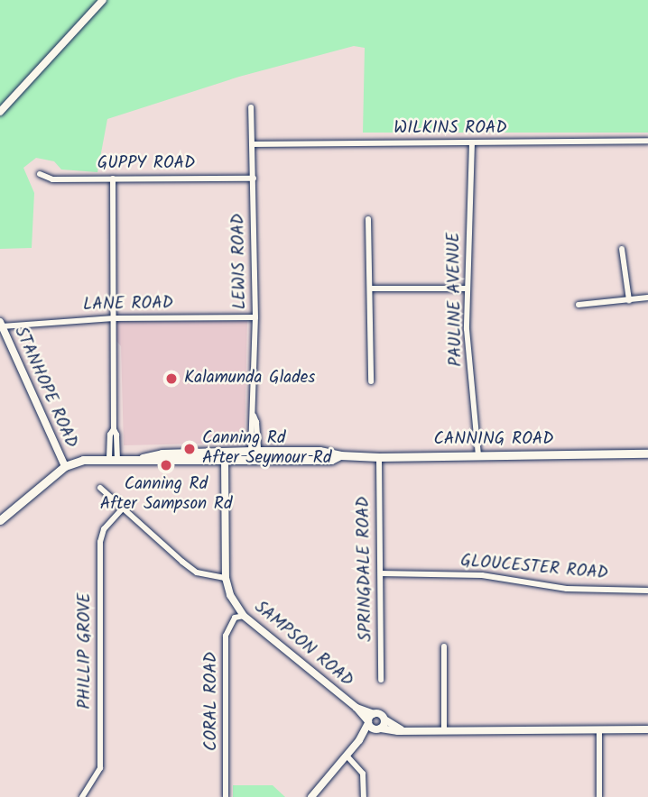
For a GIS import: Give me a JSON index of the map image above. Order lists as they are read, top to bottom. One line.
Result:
{"streets":{"main road":["CANNING ROAD"],"street":["WILKINS ROAD","GUPPY ROAD","LEWIS ROAD","PAULINE AVENUE","LANE ROAD","STANHOPE ROAD","GLOUCESTER ROAD","SPRINGDALE ROAD","SAMPSON ROAD","PHILLIP GROVE","CORAL ROAD"]},"crossings":[["WILKINS ROAD","LEWIS ROAD"],["WILKINS ROAD","PAULINE AVENUE"],["GUPPY ROAD","LEWIS ROAD"],["LEWIS ROAD","LANE ROAD"],["LEWIS ROAD","CANNING ROAD"],["PAULINE AVENUE","CANNING ROAD"],["LANE ROAD","STANHOPE ROAD"],["STANHOPE ROAD","CANNING ROAD"],["CANNING ROAD","SPRINGDALE ROAD"],["CANNING ROAD","SAMPSON ROAD"],["GLOUCESTER ROAD","SPRINGDALE ROAD"],["SAMPSON ROAD","CORAL ROAD"]],"places":["Kalamunda Glades","Canning Rd After Seymour Rd","Canning Rd After Sampson Rd"]}
